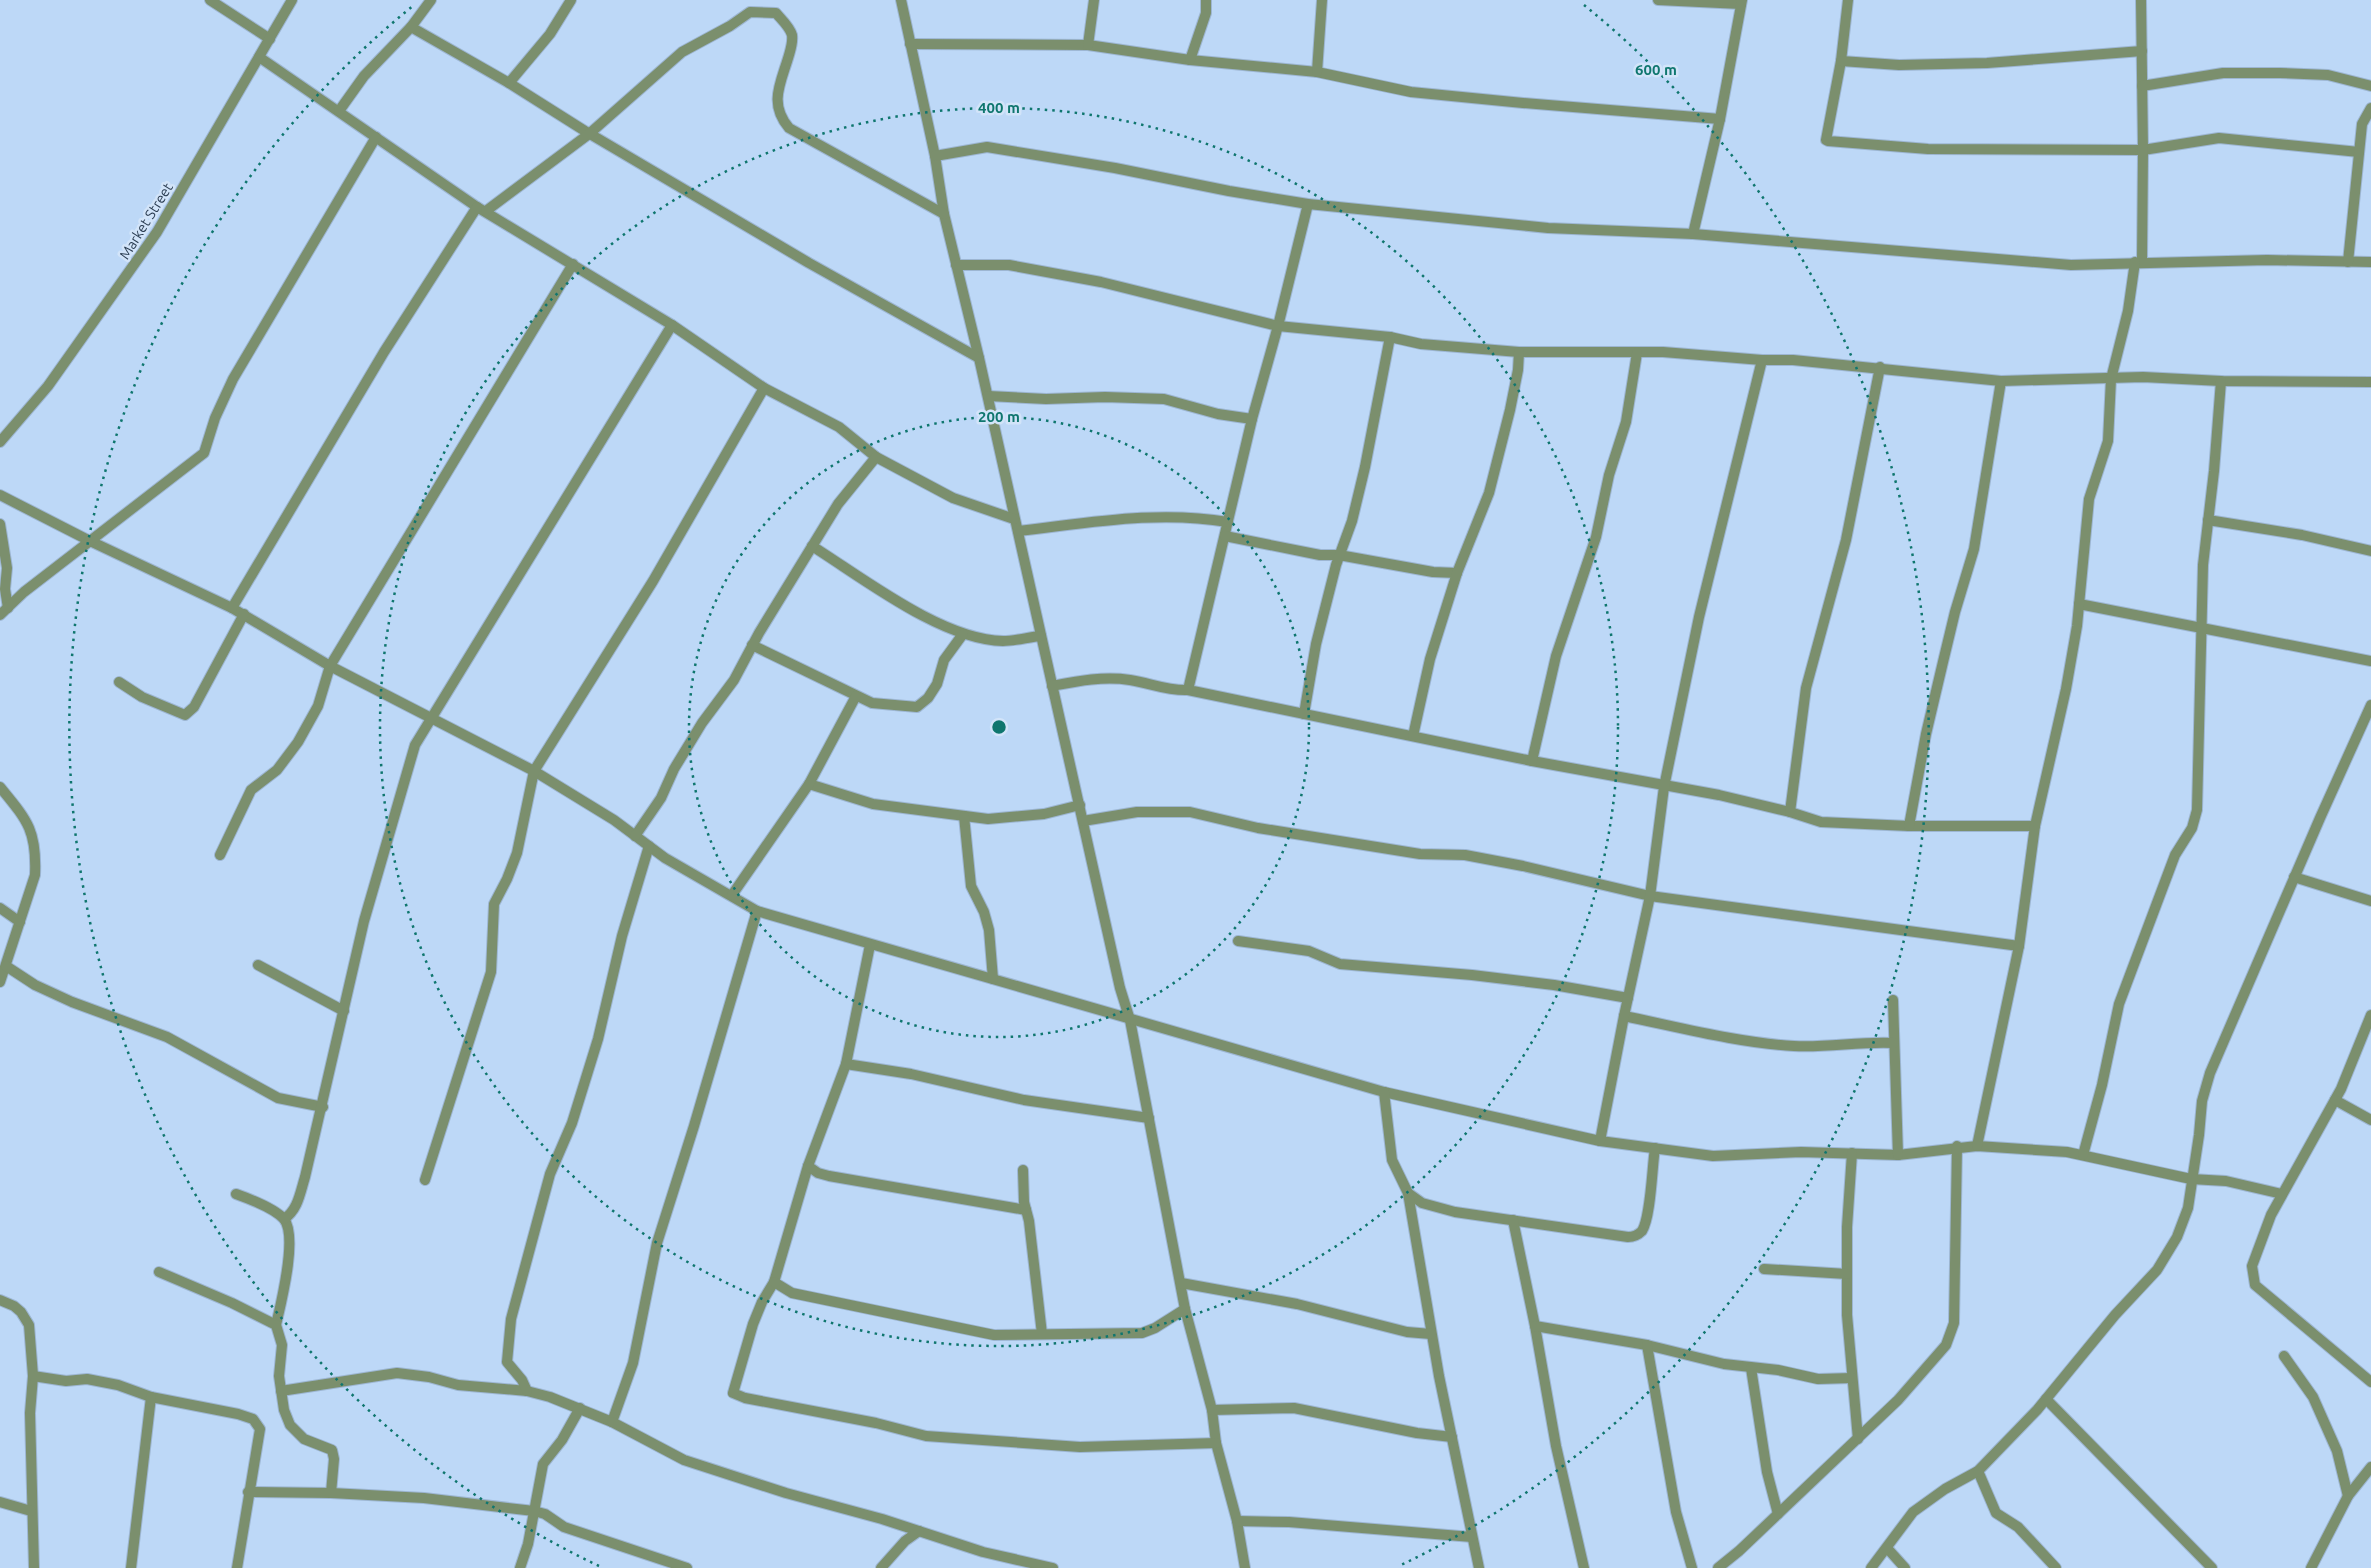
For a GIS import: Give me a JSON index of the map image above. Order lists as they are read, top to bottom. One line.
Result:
{"streets":{"street":["Market Street"]},"rings":["600 m","400 m","200 m"]}
